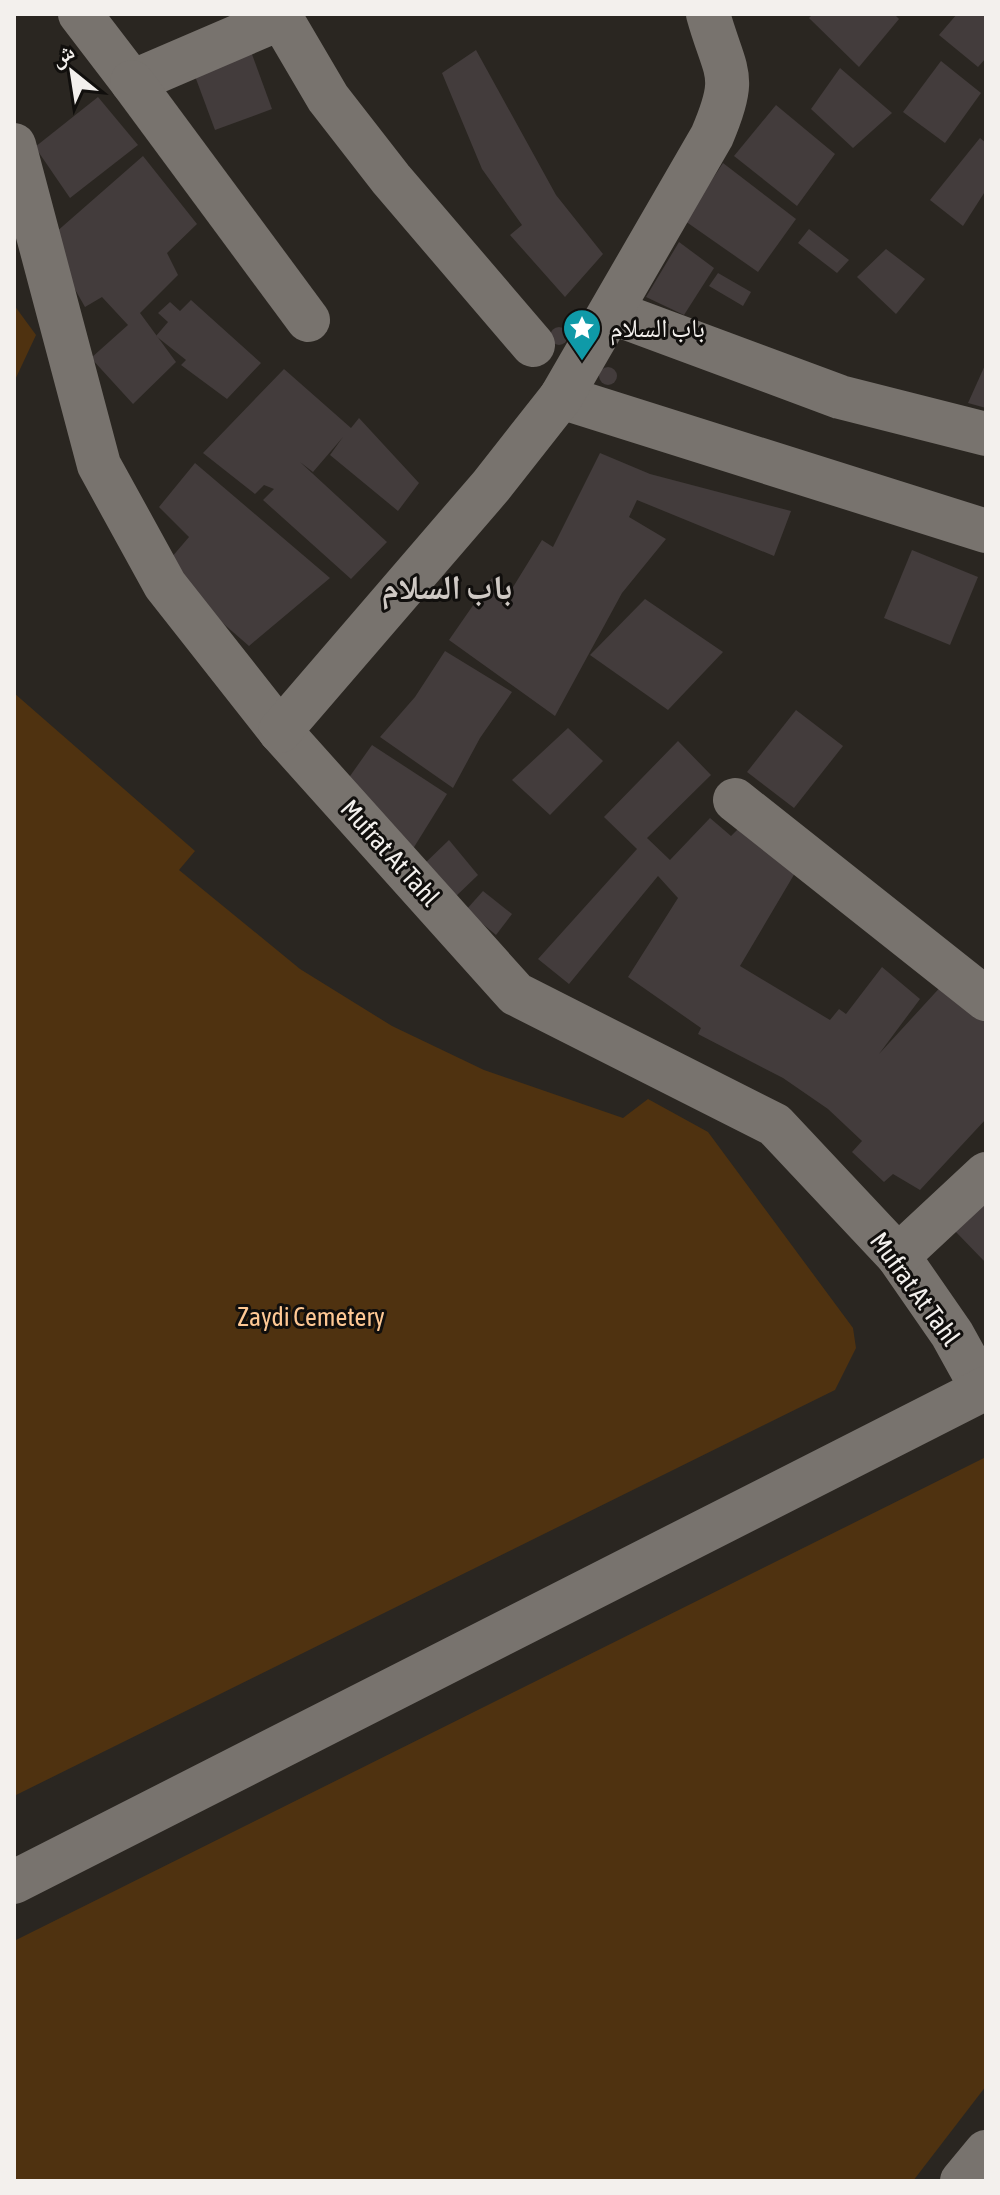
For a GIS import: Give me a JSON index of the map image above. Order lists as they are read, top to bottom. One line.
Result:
{"streets":{"street":["Mufrat At Tahl"]},"districts":["باب السلام"],"parks":["Zaydi Cemetery"],"places":{"place":["باب السلام"]},"north":"top left"}
